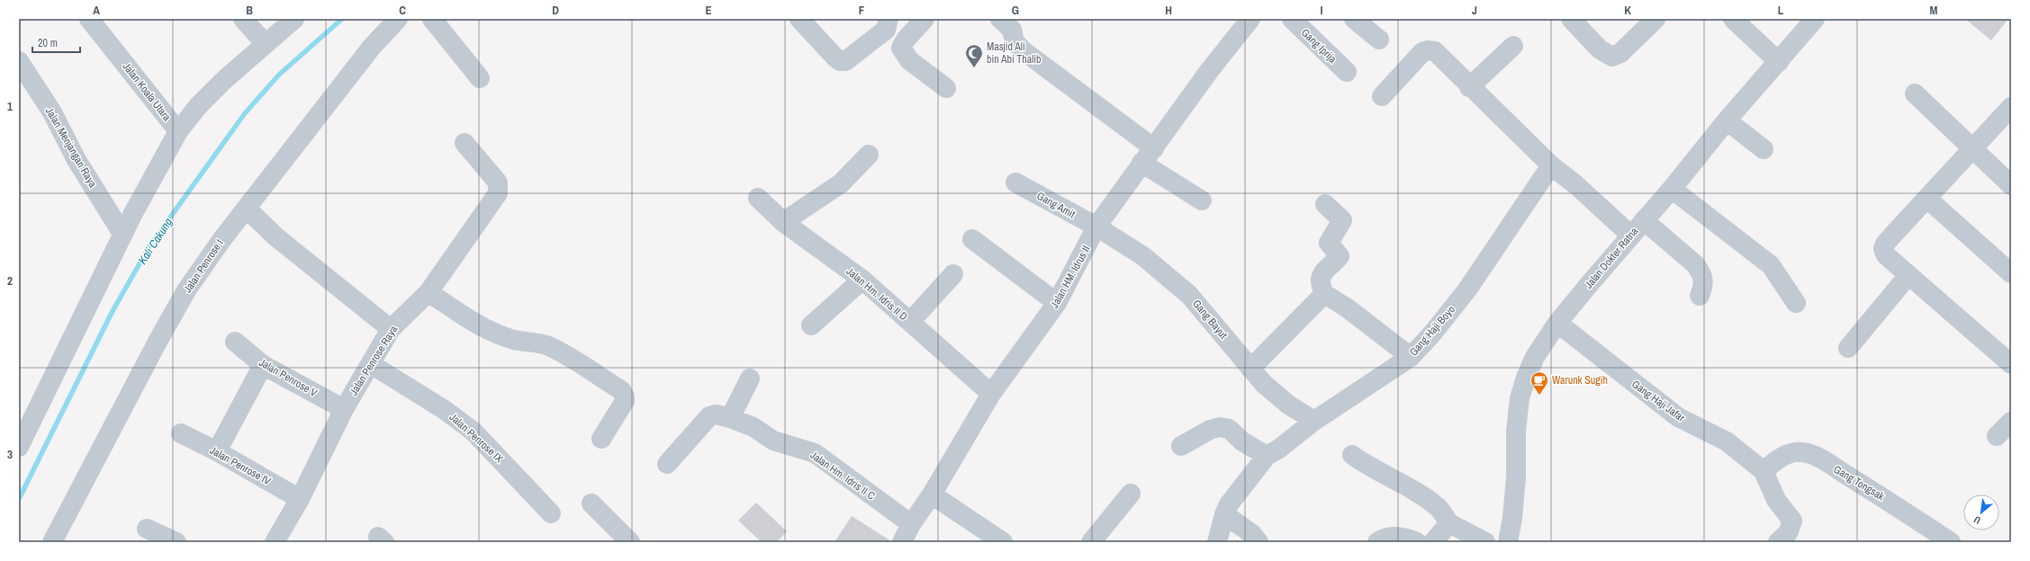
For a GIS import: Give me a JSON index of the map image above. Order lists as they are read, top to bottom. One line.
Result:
{"streets":{"street":["Gang Iprija","Jalan Koala Utara","Jalan Menjangan Raya","Gang Amit","Jalan Dokter Ratna","Jalan Penrose I","Jalan HM. Idrus II","Jalan Hm. Idris II D","Gang Bayut","Gang Haji Boyo","Jalan Penrose Raya","Jalan Penrose V","Gang Haji Jafar","Jalan Penrose IX","Jalan Penrose IV","Jalan Hm. Idris II C","Gang Tongsak"]},"crossings":[["Gang Amit","Jalan HM. Idrus II"],["Gang Amit","Gang Bayut"],["Jalan Dokter Ratna","Gang Haji Jafar"],["Jalan HM. Idrus II","Jalan Hm. Idris II D"],["Jalan HM. Idrus II","Gang Bayut"],["Jalan HM. Idrus II","Jalan Hm. Idris II C"],["Gang Bayut","Gang Haji Boyo"],["Jalan Penrose Raya","Jalan Penrose V"],["Jalan Penrose Raya","Jalan Penrose IX"],["Jalan Penrose Raya","Jalan Penrose IV"],["Gang Haji Jafar","Gang Tongsak"]],"water":["Kali Cakung"],"places":{"mosque":["Masjid Ali bin Abi Thalib"],"cafe":["Warunk Sugih"]},"scale_bar":"20 m","north":"bottom left","grid":{"columns":["A","B","C","D","E","F","G","H","I","J","K","L","M"],"rows":["1","2","3"]}}
